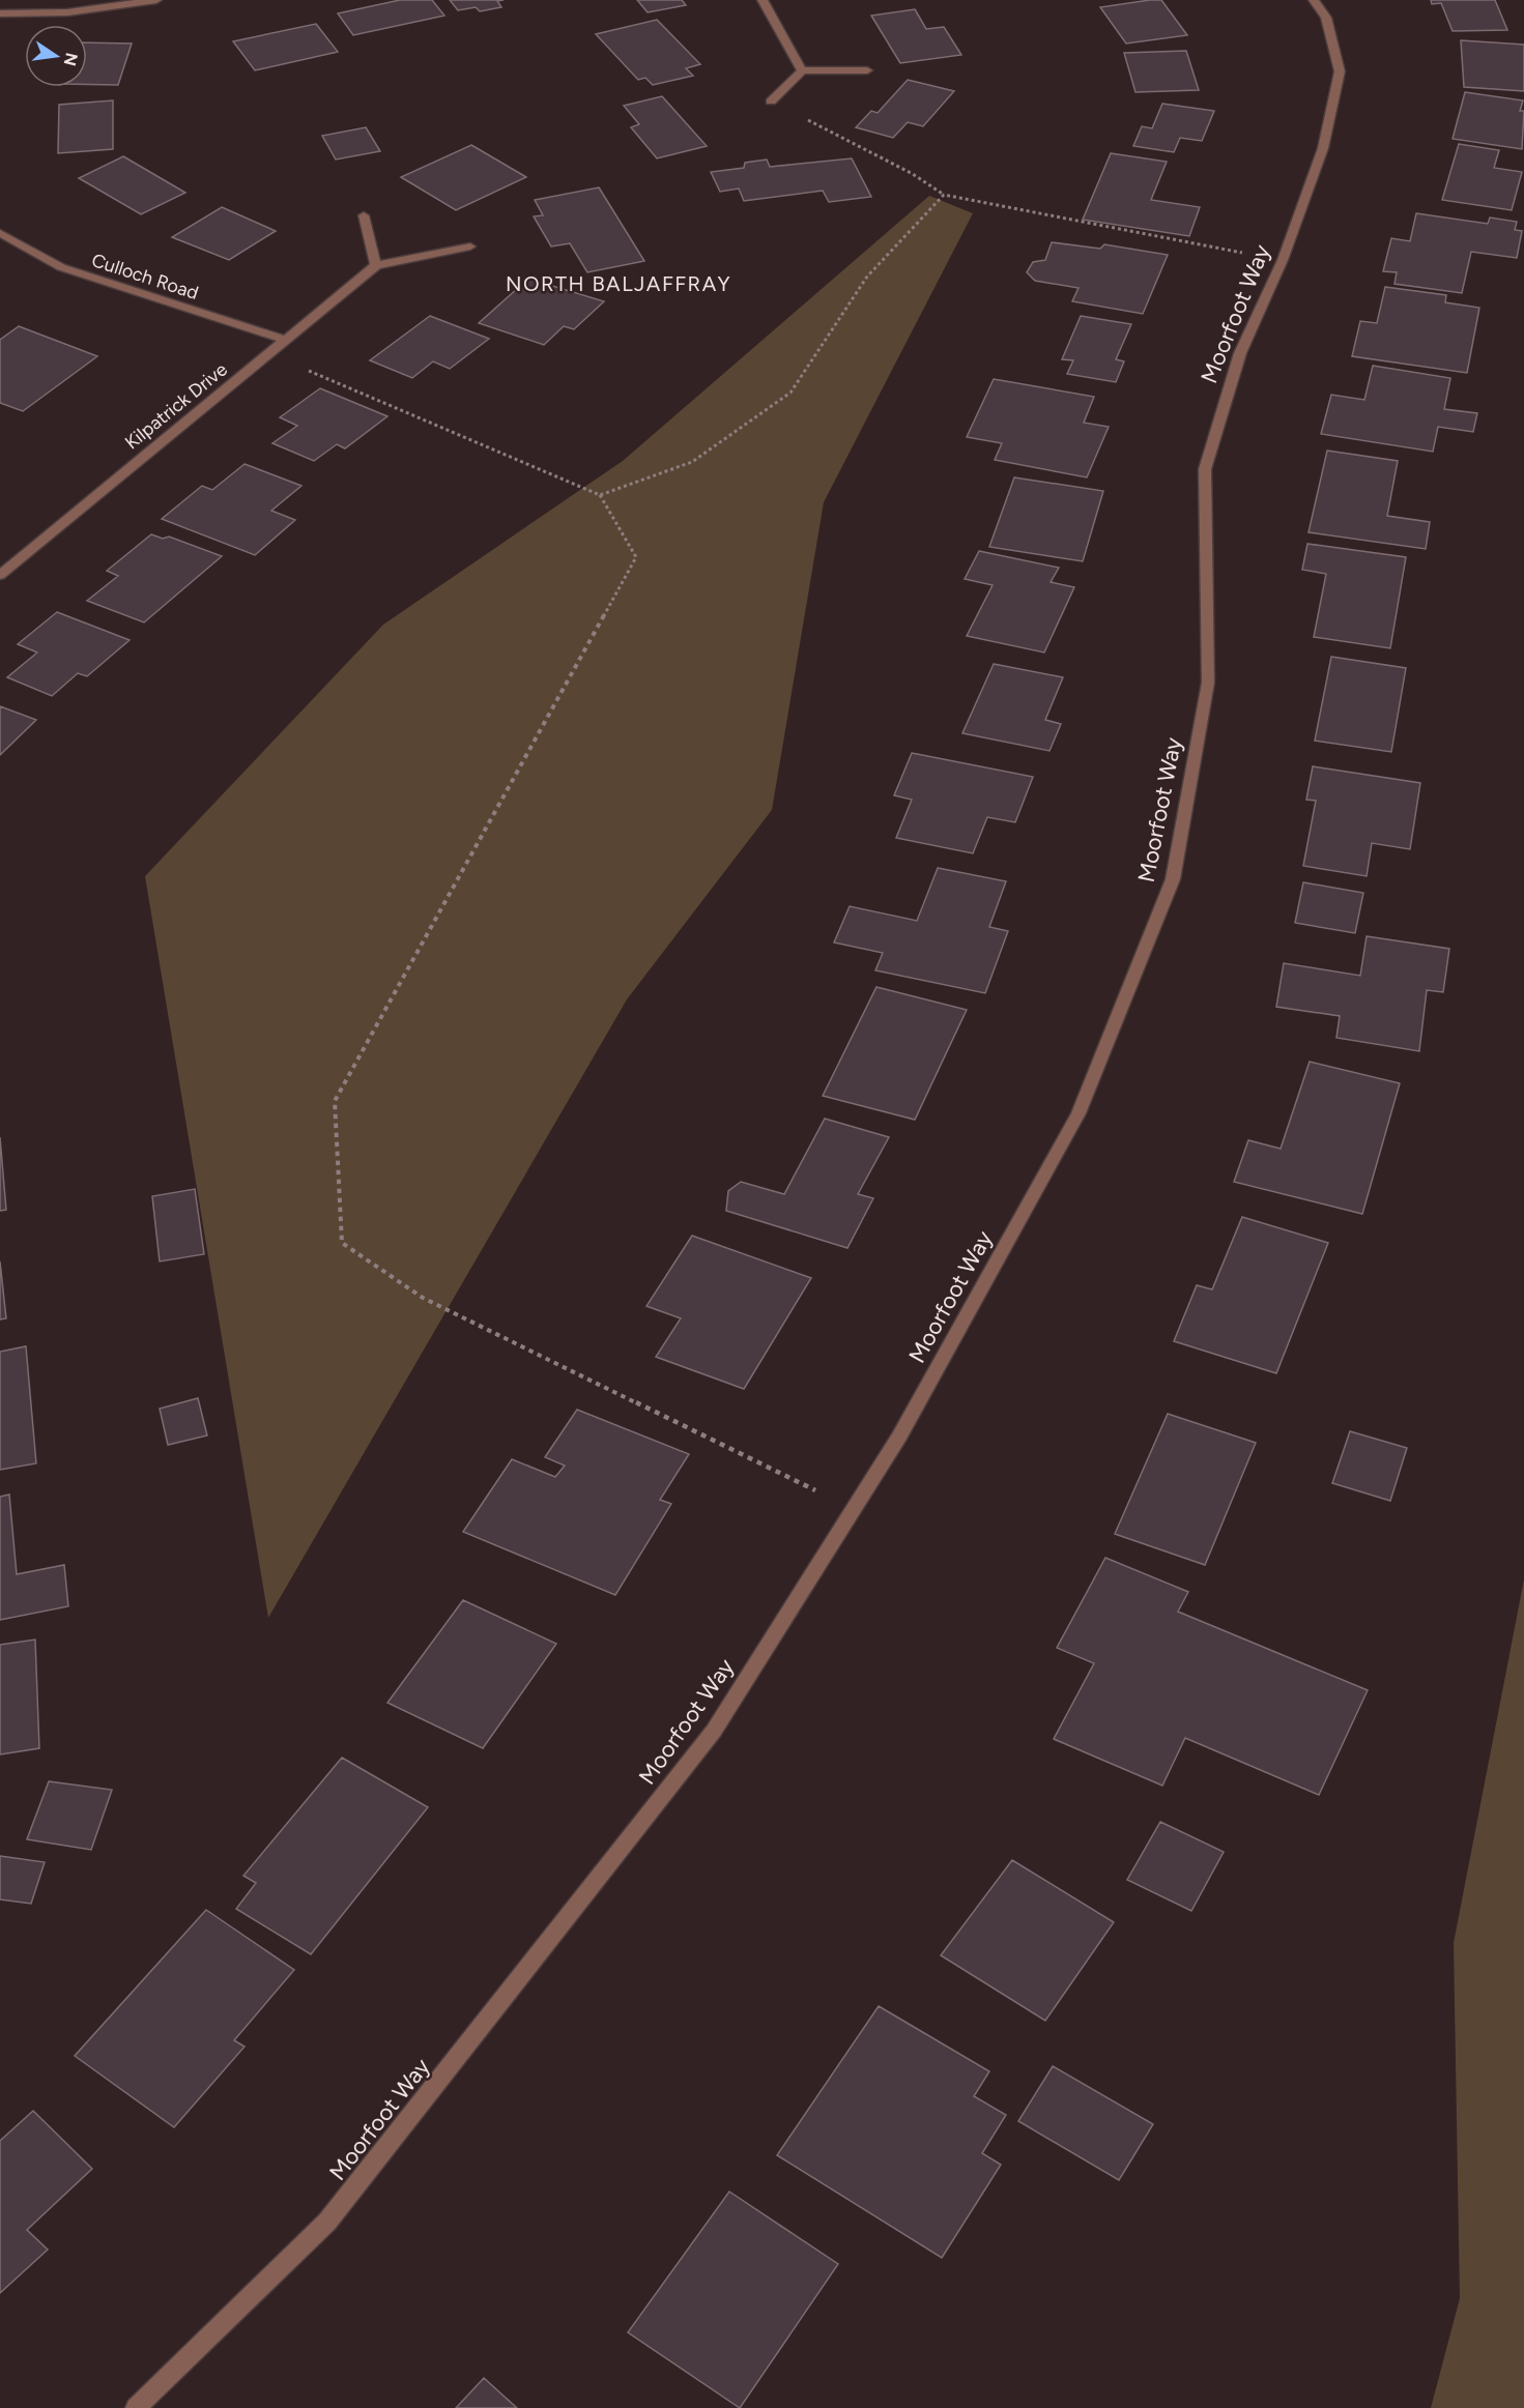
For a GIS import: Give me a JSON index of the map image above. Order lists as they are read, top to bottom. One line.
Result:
{"streets":{"street":["Culloch Road","Moorfoot Way","Kilpatrick Drive"]},"crossings":[["Culloch Road","Kilpatrick Drive"]],"districts":["NORTH BALJAFFRAY"],"north":"right"}
